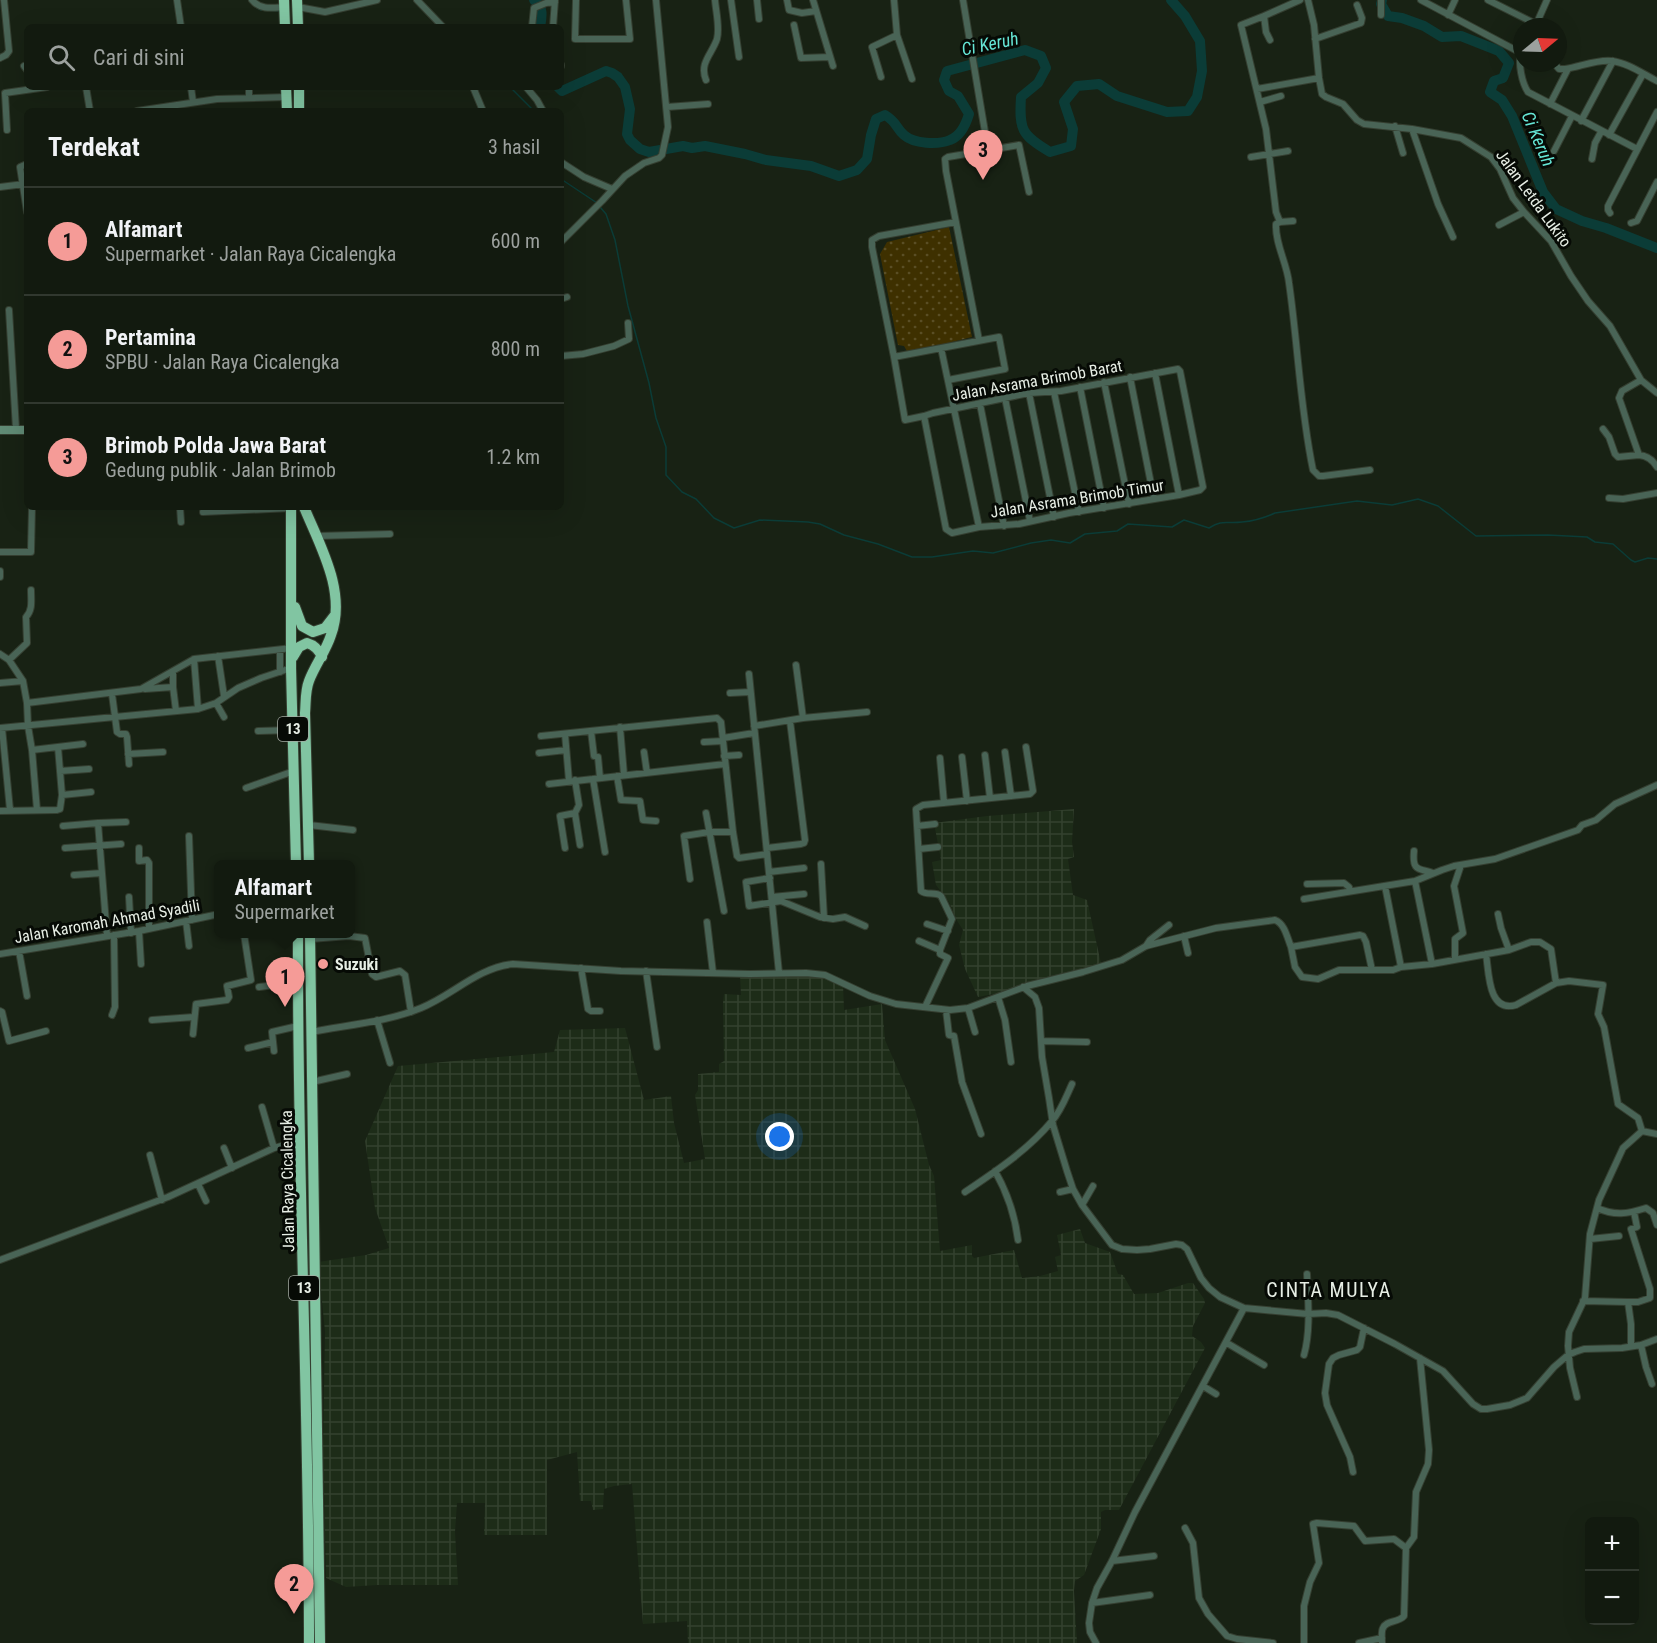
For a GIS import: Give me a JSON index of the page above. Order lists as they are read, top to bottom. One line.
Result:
{"streets":{"highway":["13","Jalan Raya Cicalengka"],"street":["Jalan Letda Lukito","Jalan Asrama Brimob Barat","Jalan Asrama Brimob Timur","Jalan Karomah Ahmad Syadili"]},"crossings":[["Jalan Asrama Brimob Barat","Jalan Asrama Brimob Timur"]],"districts":["CINTA MULYA"],"water":["Ci Keruh"],"places":["Suzuki"],"north":"right","page":{"search":"Cari di sini","heading":["Terdekat","3 hasil"],"pins":["3","1","2"],"list":[{"mark":"1","name":"Alfamart","note":"Supermarket · Jalan Raya Cicalengka","value":"600 m"},{"mark":"2","name":"Pertamina","note":"SPBU · Jalan Raya Cicalengka","value":"800 m"},{"mark":"3","name":"Brimob Polda Jawa Barat","note":"Gedung publik · Jalan Brimob","value":"1.2 km"}],"popup":["Alfamart","Supermarket"],"map_buttons":["+","−"]}}
